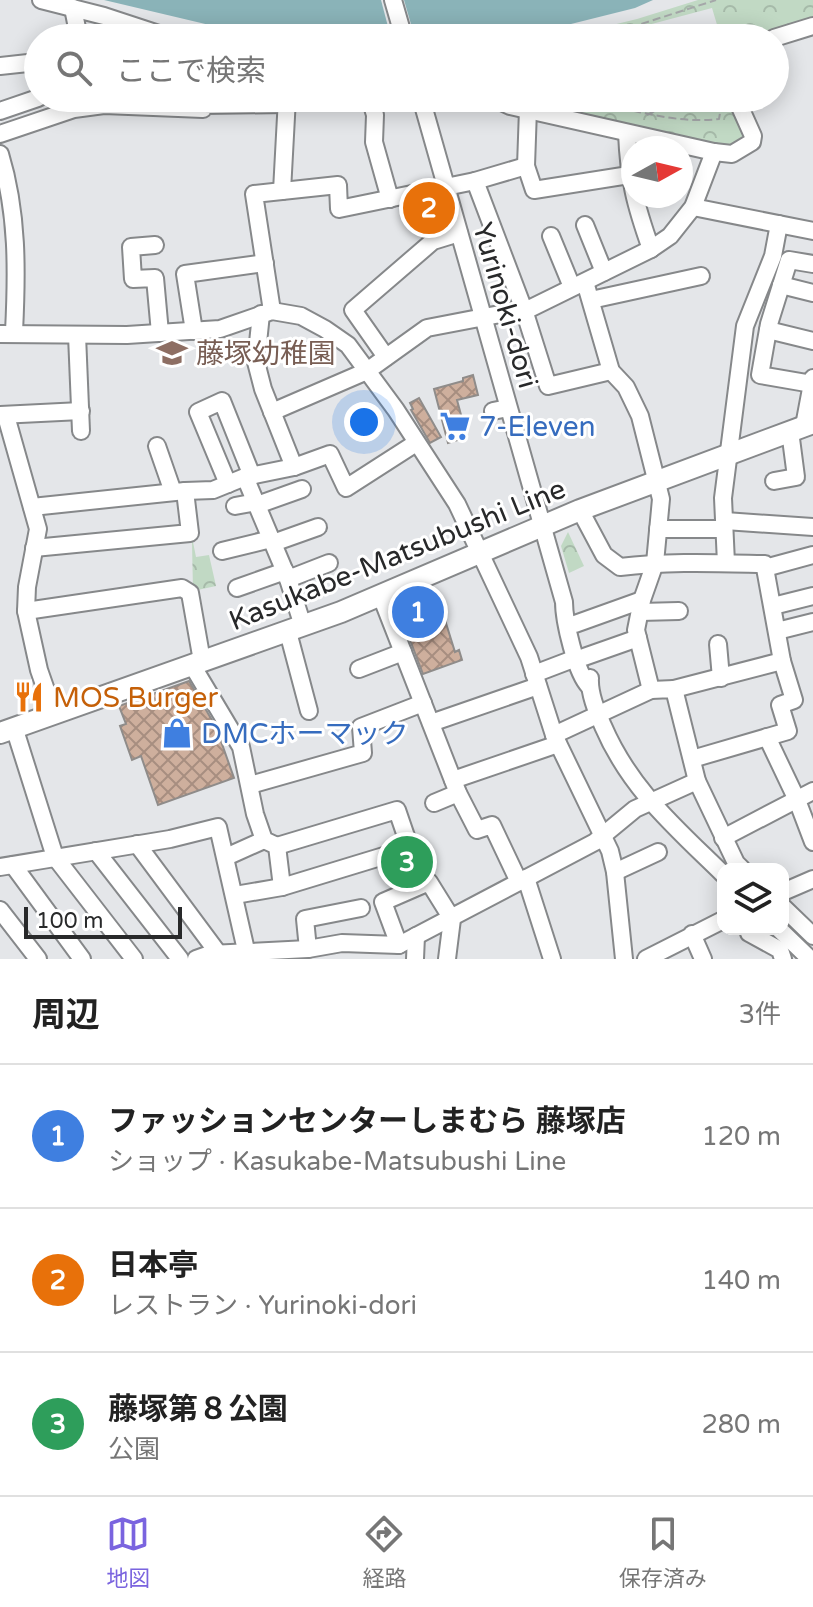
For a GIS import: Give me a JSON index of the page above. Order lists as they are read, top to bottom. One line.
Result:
{"streets":{"main road":["Kasukabe-Matsubushi Line"],"street":["Yurinoki-dori"]},"crossings":[["Yurinoki-dori","Kasukabe-Matsubushi Line"]],"places":{"school or university":["藤塚幼稚園"],"supermarket":["7-Eleven"],"restaurant":["MOS Burger"],"shop":["DMCホーマック"]},"scale_bar":"100 m","north":"right","page":{"search":"ここで検索","pins":["2","1","3"],"scale":"100 m","heading":["周辺","3件"],"list":[{"mark":"1","name":"ファッションセンターしまむら 藤塚店","note":"ショップ · Kasukabe-Matsubushi Line","value":"120 m"},{"mark":"2","name":"日本亭","note":"レストラン · Yurinoki-dori","value":"140 m"},{"mark":"3","name":"藤塚第８公園","note":"公園","value":"280 m"}],"nav":["地図","経路","保存済み"]}}
